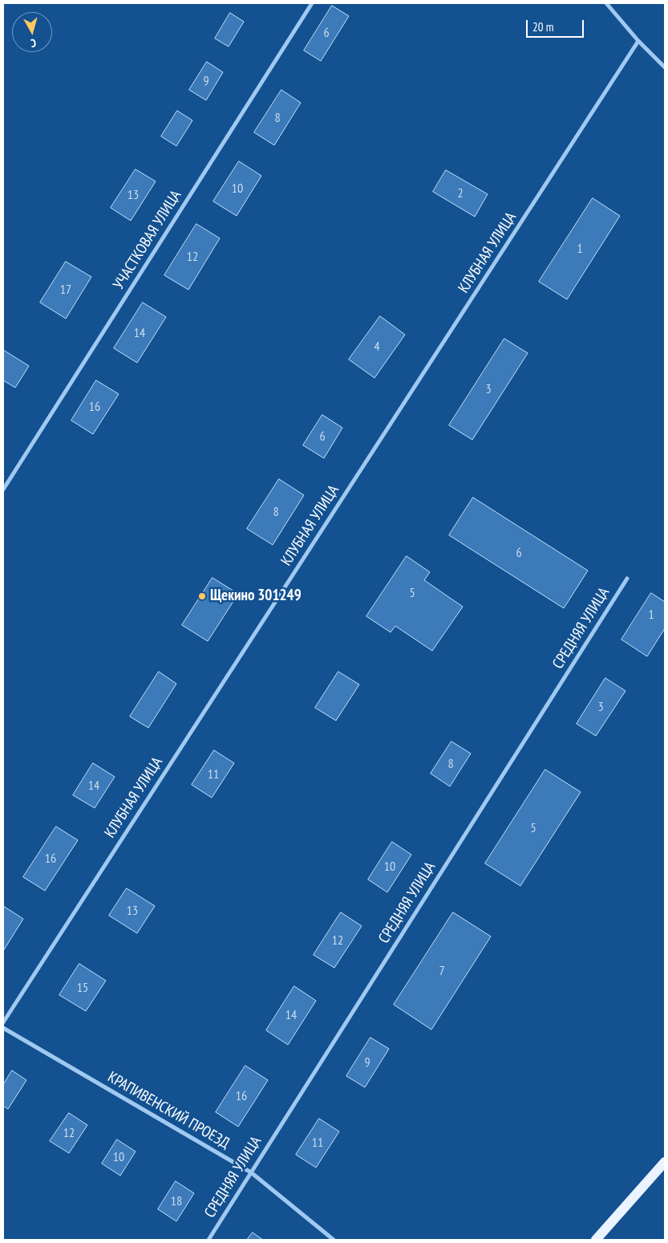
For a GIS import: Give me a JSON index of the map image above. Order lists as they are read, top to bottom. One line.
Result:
{"streets":{"street":["УЧАСТКОВАЯ УЛИЦА","КЛУБНАЯ УЛИЦА","СРЕДНЯЯ УЛИЦА","КРАПИВЕНСКИЙ ПРОЕЗД"]},"crossings":[["СРЕДНЯЯ УЛИЦА","КРАПИВЕНСКИЙ ПРОЕЗД"]],"places":["Щекино 301249"],"house_numbers":["6","9","8","10","2","13","1","12","17","14","4","3","16","6","8","6","5","1","3","8","11","14","5","16","10","13","12","7","15","14","9","16","12","11","10","18"],"scale_bar":"20 m","north":"bottom"}
